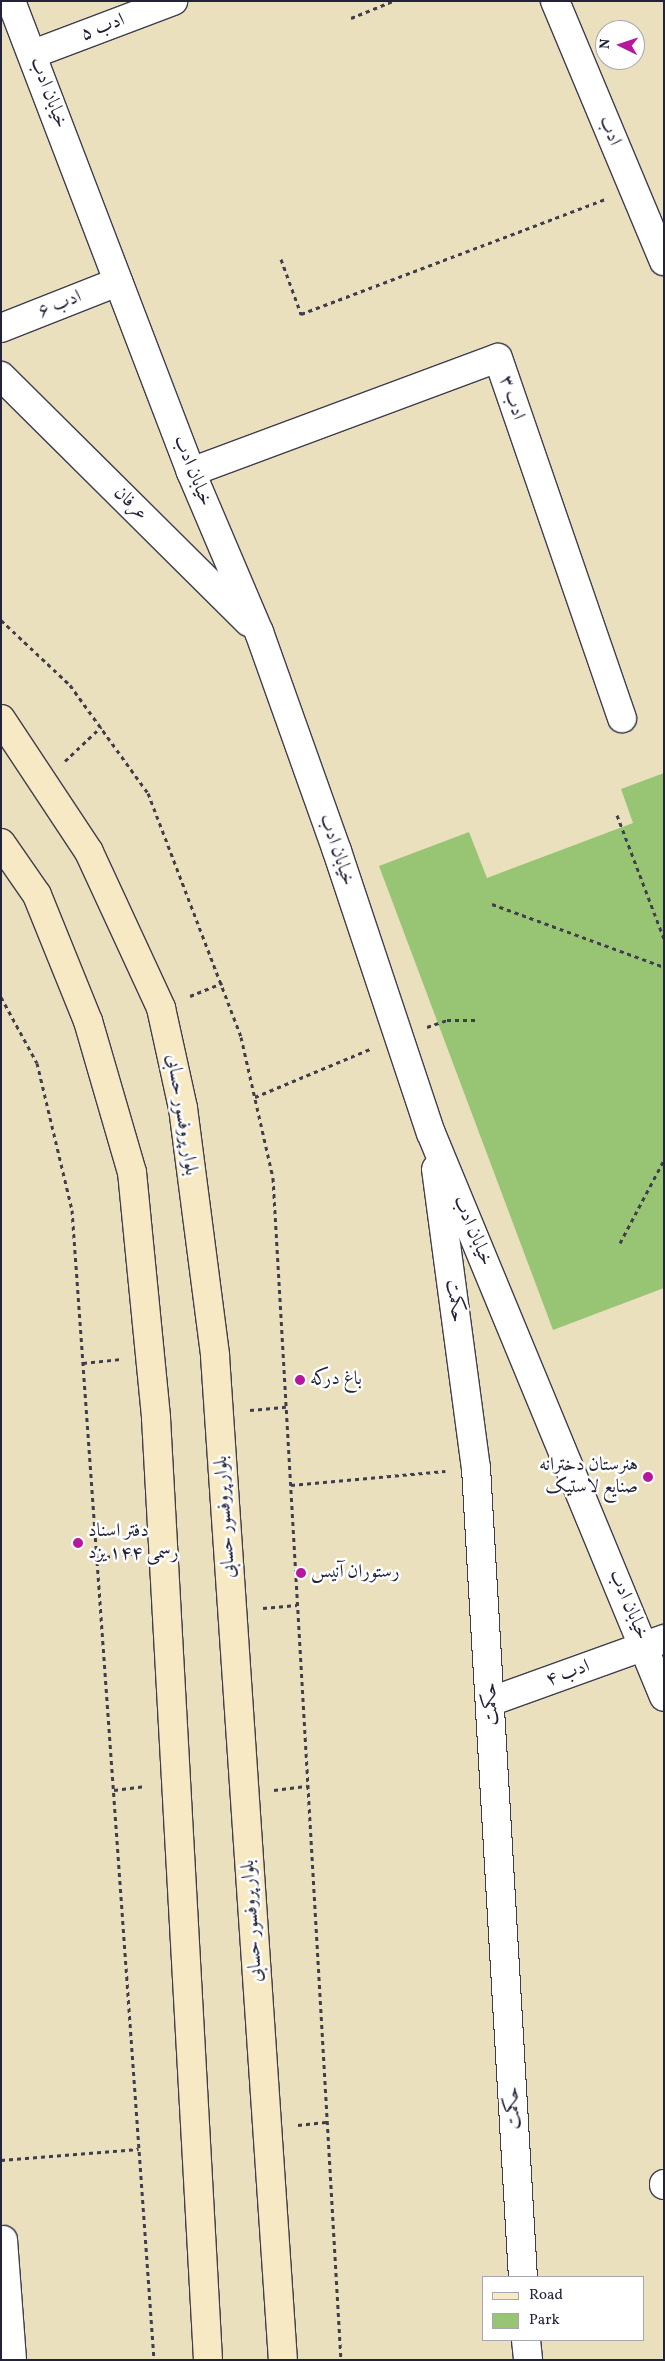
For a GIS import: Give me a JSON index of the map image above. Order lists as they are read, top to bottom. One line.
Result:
{"streets":{"main road":["بلوار پروفسور حسابی"],"street":["ادب ۵","خیابان ادب","ادب","ادب ۶","ادب ۳","عرفان","حکمت","ادب ۴"]},"crossings":[["ادب ۵","خیابان ادب"],["خیابان ادب","ادب ۶"],["خیابان ادب","ادب ۳"],["خیابان ادب","عرفان"],["خیابان ادب","حکمت"],["خیابان ادب","ادب ۴"],["حکمت","ادب ۴"]],"places":["باغ درکه","هنرستان دخترانه صنایع لاستیک","دفتر اسناد رسمی ۱۴۴ یزد","رستوران آنیس"],"legend":["Road","Park"],"north":"left"}
